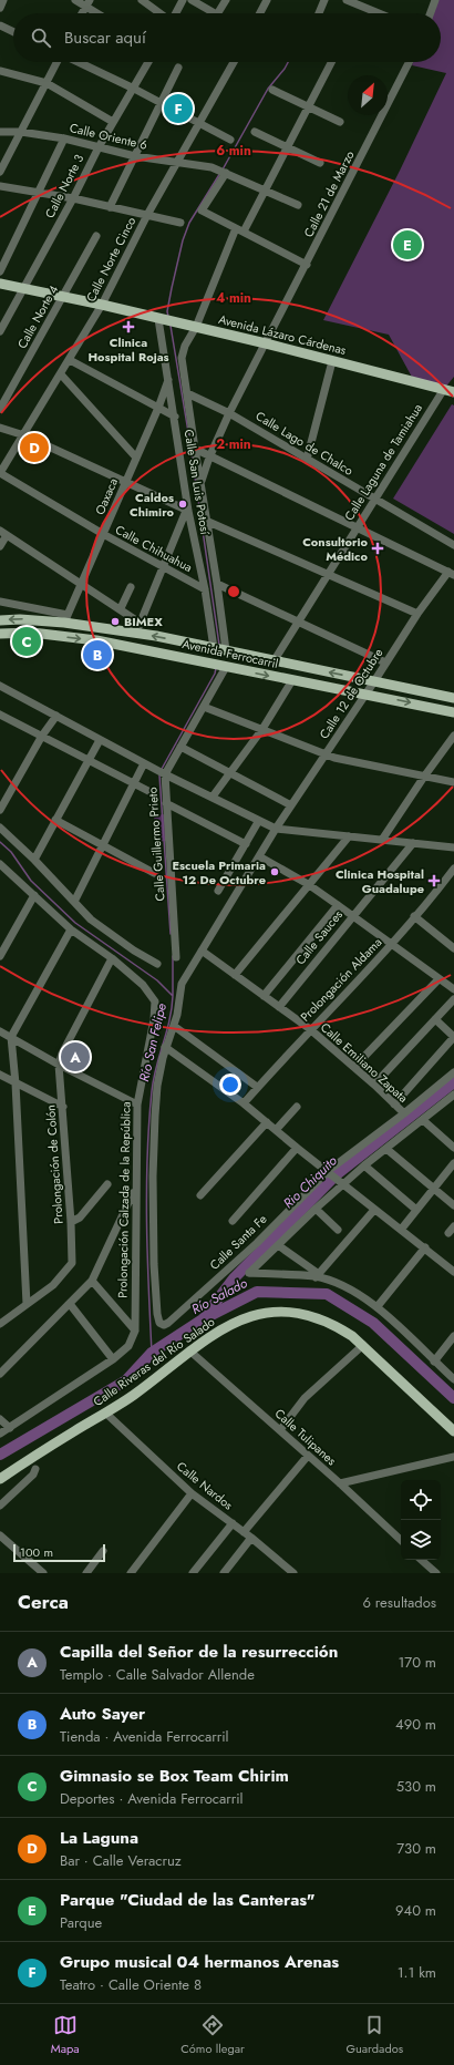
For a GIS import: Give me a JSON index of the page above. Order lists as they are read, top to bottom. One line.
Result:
{"streets":{"main road":["Avenida Lázaro Cárdenas","Avenida Ferrocarril","Calle Riveras del Río Salado"],"street":["Calle Oriente 6","Calle Norte 3","Calle 21 de Marzo","Calle Norte Cinco","Calle Norte 4","Calle Lago de Chalco","Calle Laguna de Tamiahua","Calle San Luis Potosí","Oaxaca","Calle Chihuahua","Calle 12 de Octubre","Calle Guillermo Prieto","Calle Sauces","Prolongación Aldama","Calle Emiliano Zapata","Prolongación de Colón","Prolongación Calzada de la República","Calle Santa Fe","Calle Tulipanes","Calle Nardos"]},"crossings":[["Calle Oriente 6","Calle Norte 3"],["Calle Oriente 6","Calle Norte Cinco"],["Calle Oriente 6","Calle San Luis Potosí"],["Calle Norte 3","Avenida Lázaro Cárdenas"],["Calle 21 de Marzo","Avenida Lázaro Cárdenas"],["Calle 21 de Marzo","Calle Lago de Chalco"],["Calle 21 de Marzo","Calle San Luis Potosí"],["Calle Norte Cinco","Avenida Lázaro Cárdenas"],["Calle Norte Cinco","Calle Chihuahua"],["Calle Norte 4","Avenida Lázaro Cárdenas"],["Avenida Lázaro Cárdenas","Calle Laguna de Tamiahua"],["Avenida Lázaro Cárdenas","Calle San Luis Potosí"],["Calle Lago de Chalco","Calle Laguna de Tamiahua"],["Calle Lago de Chalco","Calle San Luis Potosí"],["Calle Laguna de Tamiahua","Avenida Ferrocarril"],["Calle San Luis Potosí","Oaxaca"],["Calle San Luis Potosí","Calle Chihuahua"],["Calle San Luis Potosí","Avenida Ferrocarril"],["Oaxaca","Calle Chihuahua"],["Oaxaca","Avenida Ferrocarril"],["Avenida Ferrocarril","Calle 12 de Octubre"],["Avenida Ferrocarril","Calle Guillermo Prieto"],["Calle 12 de Octubre","Calle Emiliano Zapata"],["Calle Sauces","Calle Emiliano Zapata"],["Prolongación Aldama","Calle Emiliano Zapata"],["Calle Emiliano Zapata","Calle Santa Fe"],["Calle Riveras del Río Salado","Calle Tulipanes"],["Calle Riveras del Río Salado","Calle Nardos"]],"water":["Río San Felipe","Rio Chiquito","Río Salado"],"places":{"health":["Clinica Hospital Rojas","Consultorio Médico","Clinica Hospital Guadalupe"],"other":["Caldos Chimiro","BIMEX","Escuela Primaria 12 De Octubre"]},"scale_bar":"100 m","north":"top right","page":{"search":"Buscar aquí","pins":["F","E","D","C","B","A"],"scale":"100 m","heading":["Cerca","6 resultados"],"list":[{"mark":"A","name":"Capilla del Señor de la resurrección","note":"Templo · Calle Salvador Allende","value":"170 m"},{"mark":"B","name":"Auto Sayer","note":"Tienda · Avenida Ferrocarril","value":"490 m"},{"mark":"C","name":"Gimnasio se Box Team Chirim","note":"Deportes · Avenida Ferrocarril","value":"530 m"},{"mark":"D","name":"La Laguna","note":"Bar · Calle Veracruz","value":"730 m"},{"mark":"E","name":"Parque \"Ciudad de las Canteras\"","note":"Parque","value":"940 m"},{"mark":"F","name":"Grupo musical 04 hermanos Arenas","note":"Teatro · Calle Oriente 8","value":"1.1 km"}],"nav":["Mapa","Cómo llegar","Guardados"]},"rings":["6 min","4 min","2 min"]}
